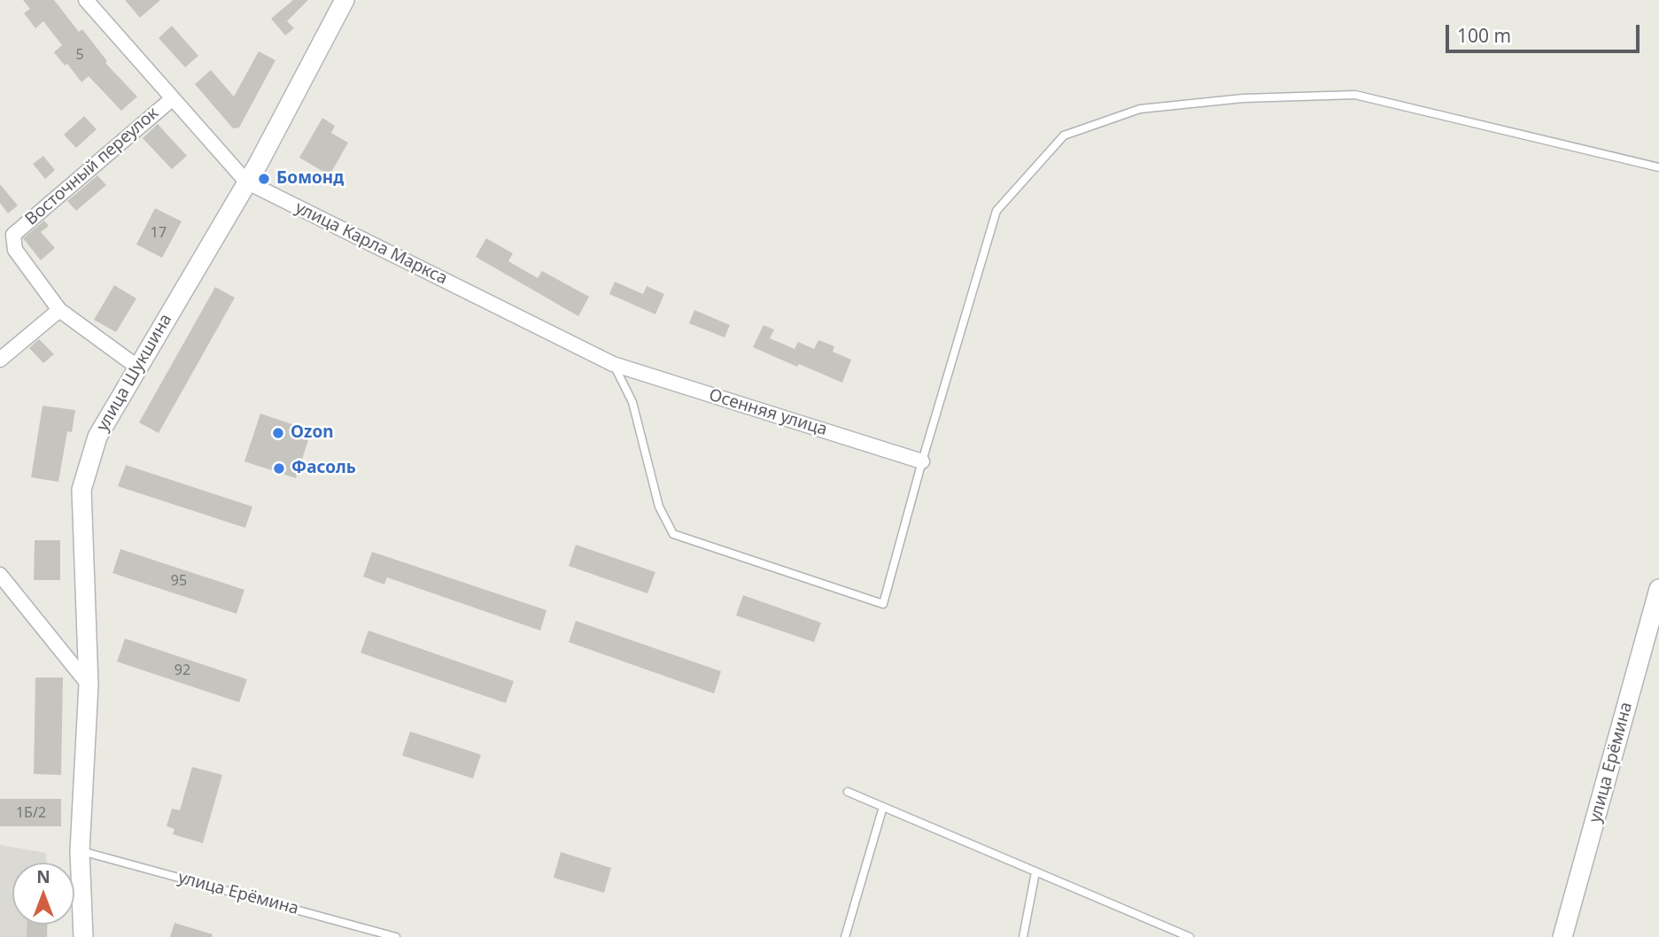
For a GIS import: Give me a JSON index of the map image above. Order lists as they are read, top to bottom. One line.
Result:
{"streets":{"street":["Восточный переулок","улица Карла Маркса","улица Шукшина","Осенняя улица","улица Ерёмина"]},"crossings":[["Восточный переулок","улица Карла Маркса"],["Восточный переулок","улица Шукшина"],["улица Карла Маркса","улица Шукшина"],["улица Карла Маркса","Осенняя улица"],["улица Шукшина","улица Ерёмина"]],"places":["Бомонд","Ozon","Фасоль"],"house_numbers":["5","17","95","92","1Б/2"],"scale_bar":"100 m","north":"top"}
